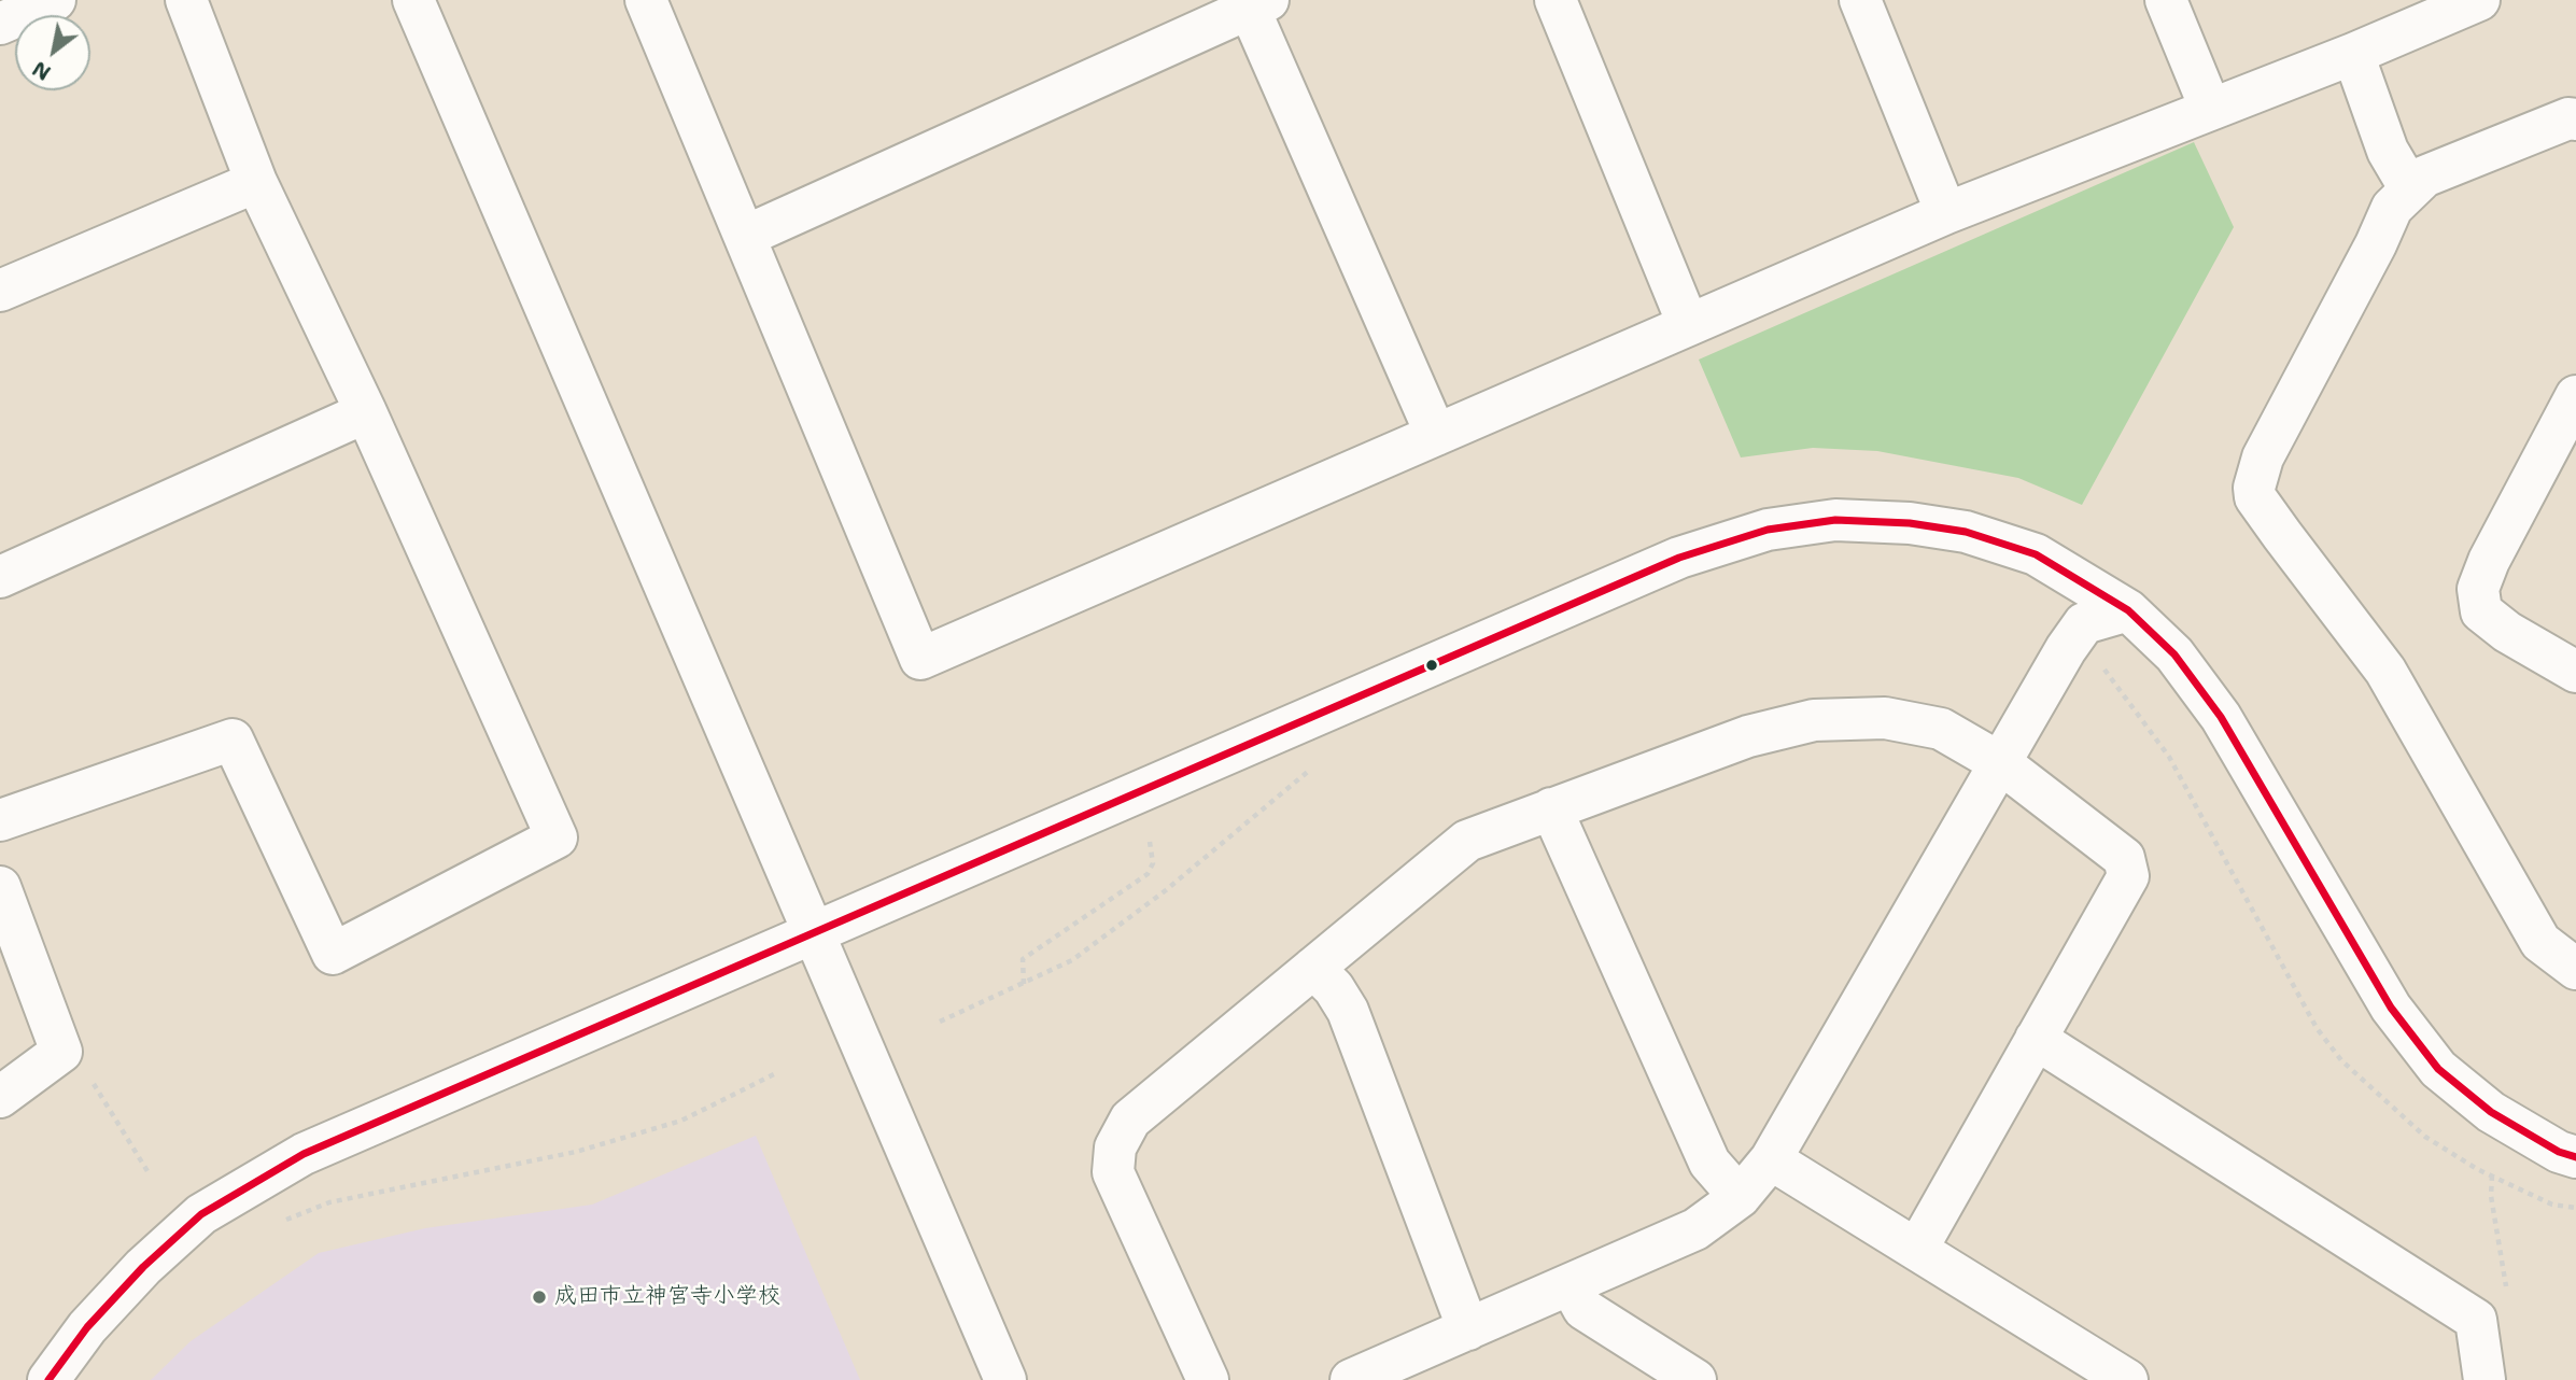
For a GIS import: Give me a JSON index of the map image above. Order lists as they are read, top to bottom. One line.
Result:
{"places":["成田市立神宮寺小学校"],"north":"bottom left"}
